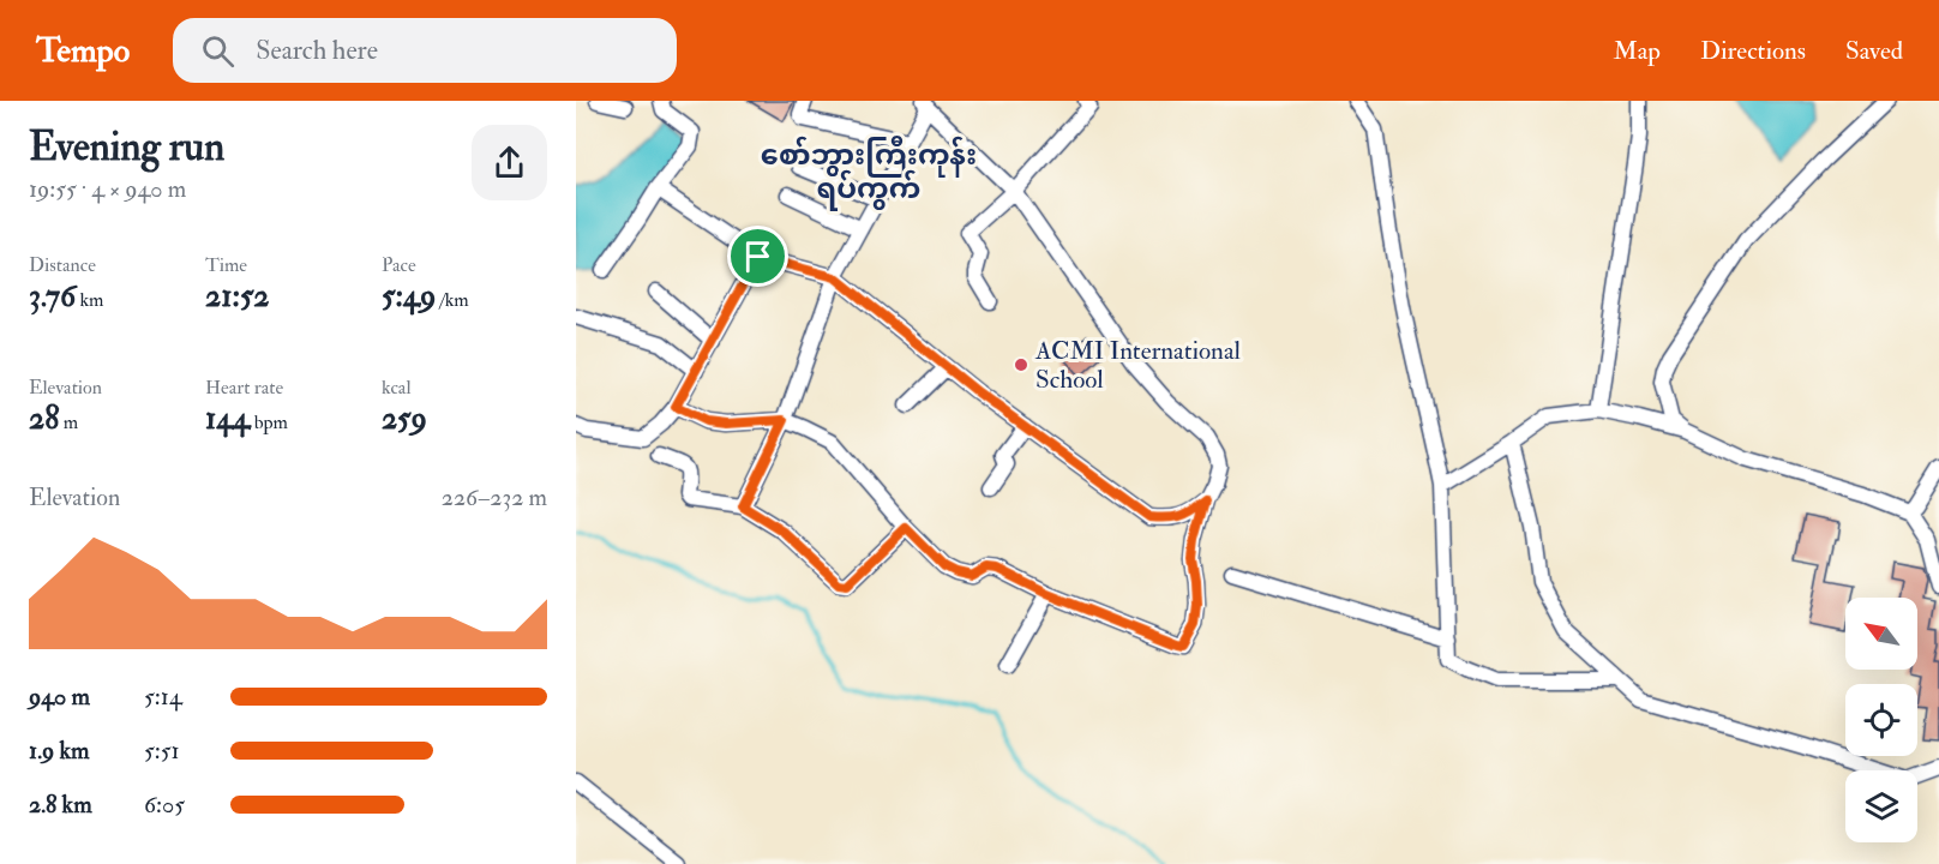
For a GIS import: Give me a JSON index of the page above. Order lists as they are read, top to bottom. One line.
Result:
{"districts":["စော်ဘွားကြီးကုန်း ရပ်ကွက်"],"places":["ACMI International School"],"north":"top left","page":{"header":"Tempo","search":"Search here","nav":["Map","Directions","Saved"],"heading":["Evening run","19:55 · 4 × 940 m"],"stats":[["Distance","3.76 km"],["Time","21:52"],["Pace","5:49 /km"],["Elevation","28 m"],["Heart rate","144 bpm"],["kcal","259"]],"chart":["Elevation","226–232 m"],"list":[{"name":"940 m","note":"5:14"},{"name":"1.9 km","note":"5:51"},{"name":"2.8 km","note":"6:05"}]}}
